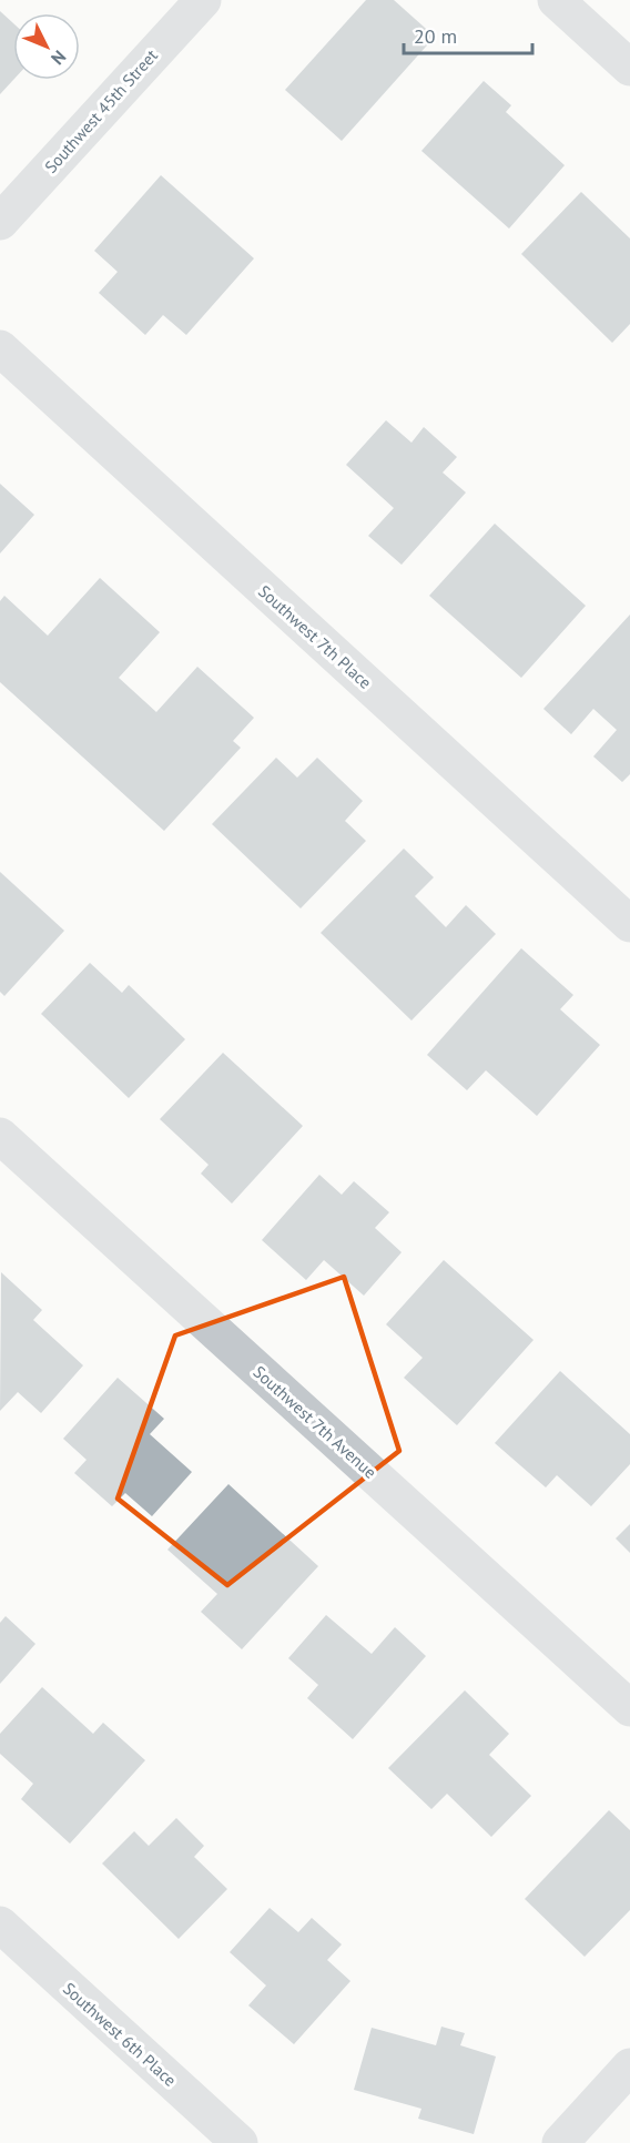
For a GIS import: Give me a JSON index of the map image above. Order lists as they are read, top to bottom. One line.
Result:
{"streets":{"street":["Southwest 45th Street","Southwest 7th Place","Southwest 7th Avenue","Southwest 6th Place"]},"scale_bar":"20 m","north":"bottom right"}
